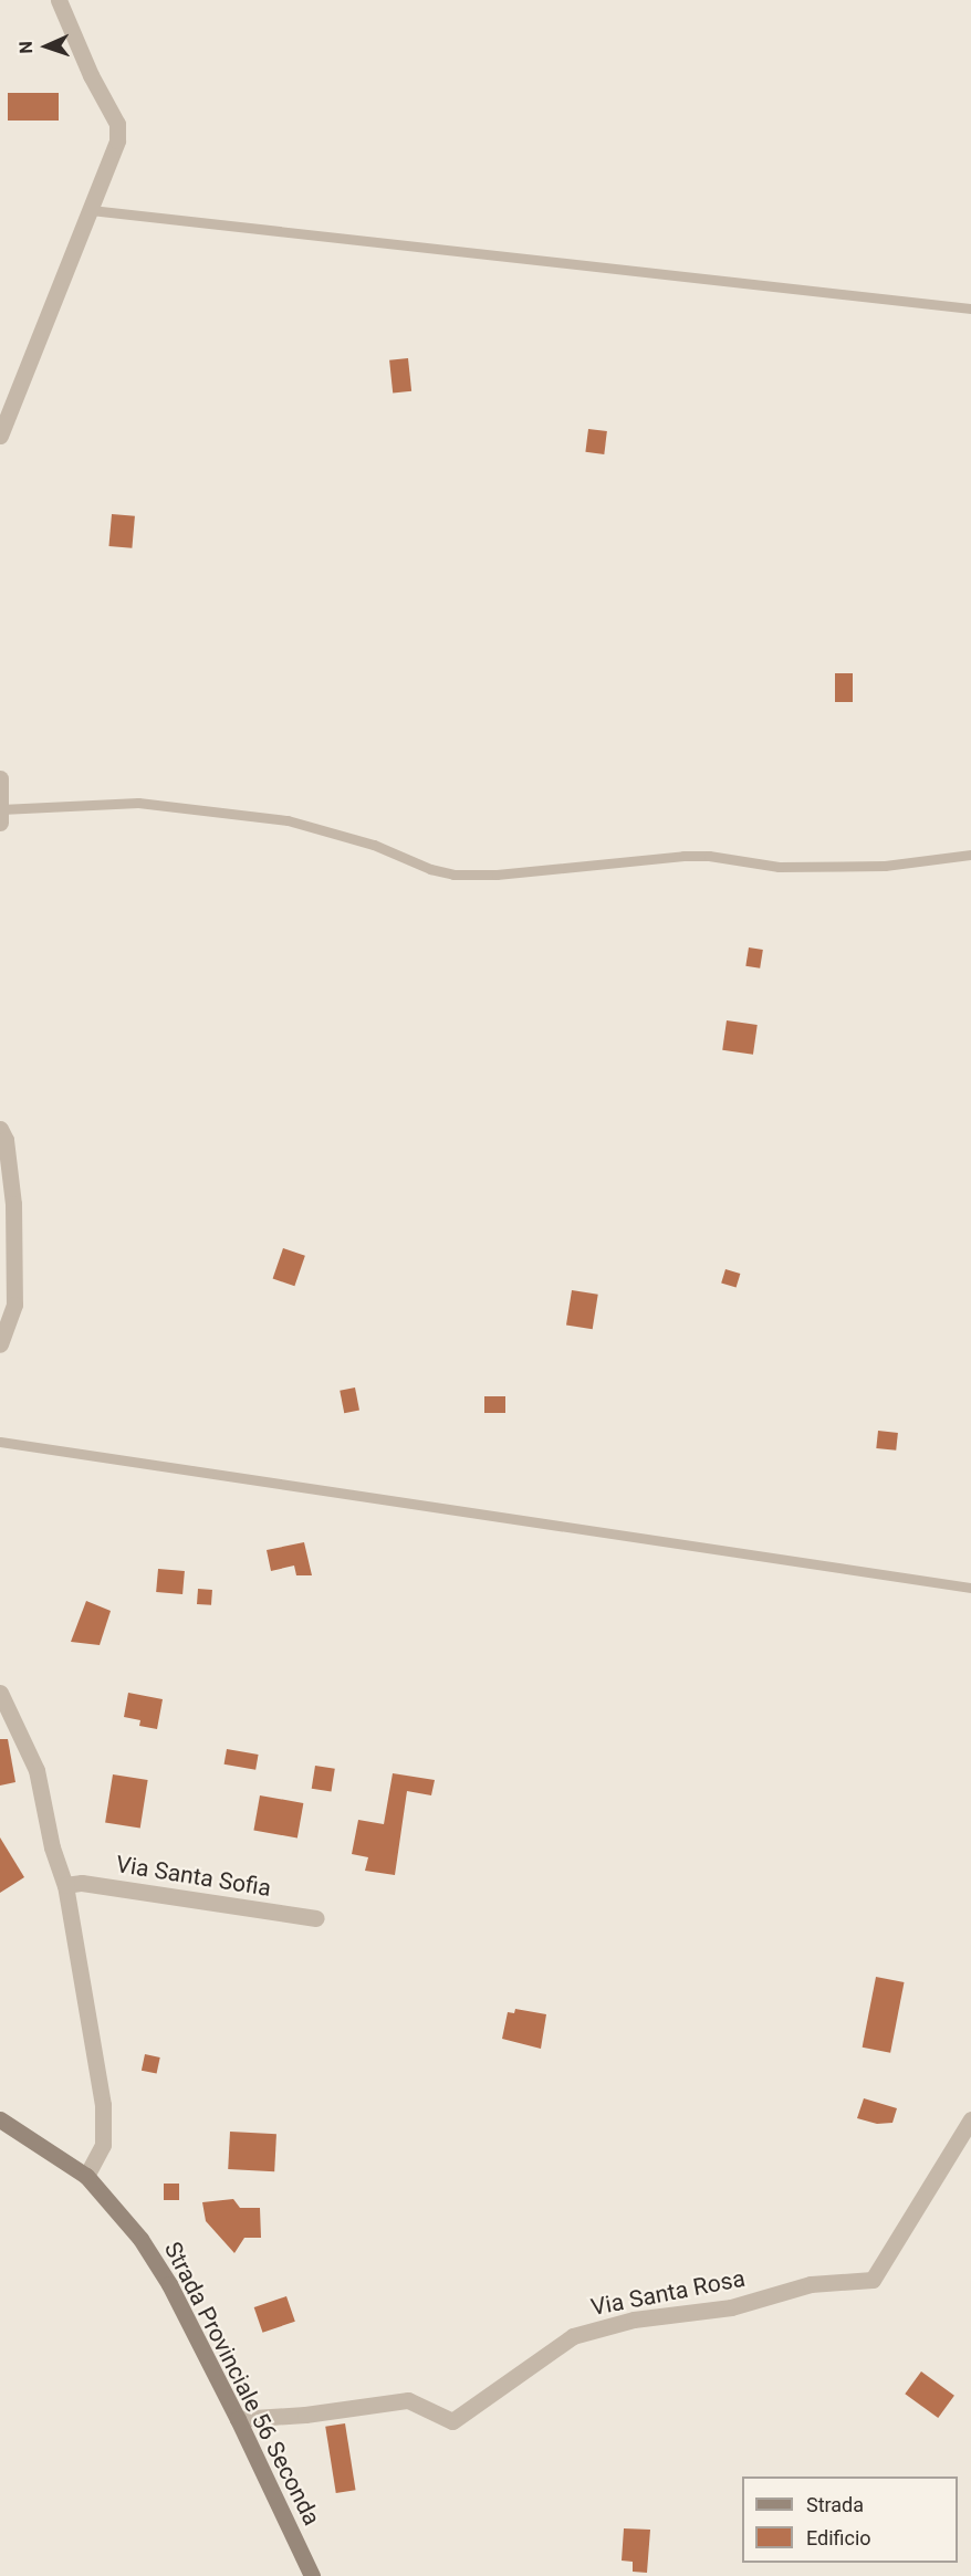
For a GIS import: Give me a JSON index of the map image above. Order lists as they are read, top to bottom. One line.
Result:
{"streets":{"street":["Via Santa Sofia","Via Santa Rosa","Strada Provinciale 56 Seconda"]},"crossings":[["Via Santa Rosa","Strada Provinciale 56 Seconda"]],"legend":["Strada","Edificio"],"north":"left"}
